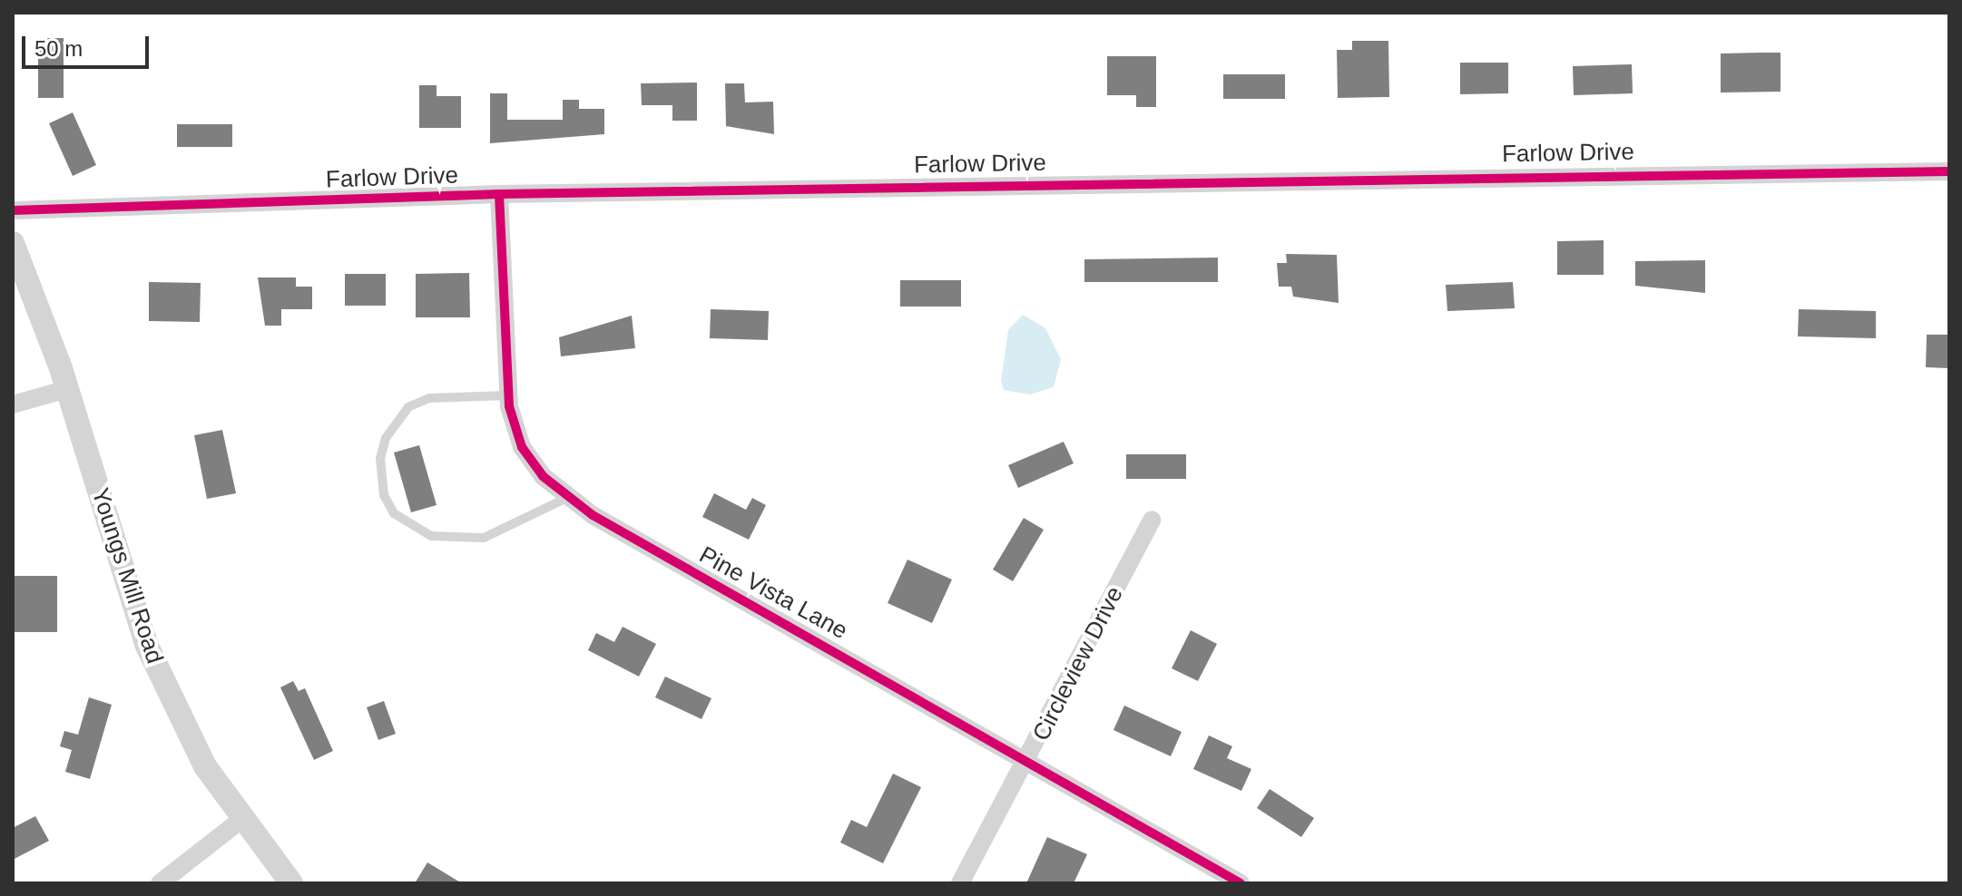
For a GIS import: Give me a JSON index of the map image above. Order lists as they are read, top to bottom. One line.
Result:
{"streets":{"street":["Farlow Drive","Youngs Mill Road","Pine Vista Lane","Circleview Drive"]},"crossings":[["Farlow Drive","Pine Vista Lane"],["Pine Vista Lane","Circleview Drive"]],"scale_bar":"50 m"}
